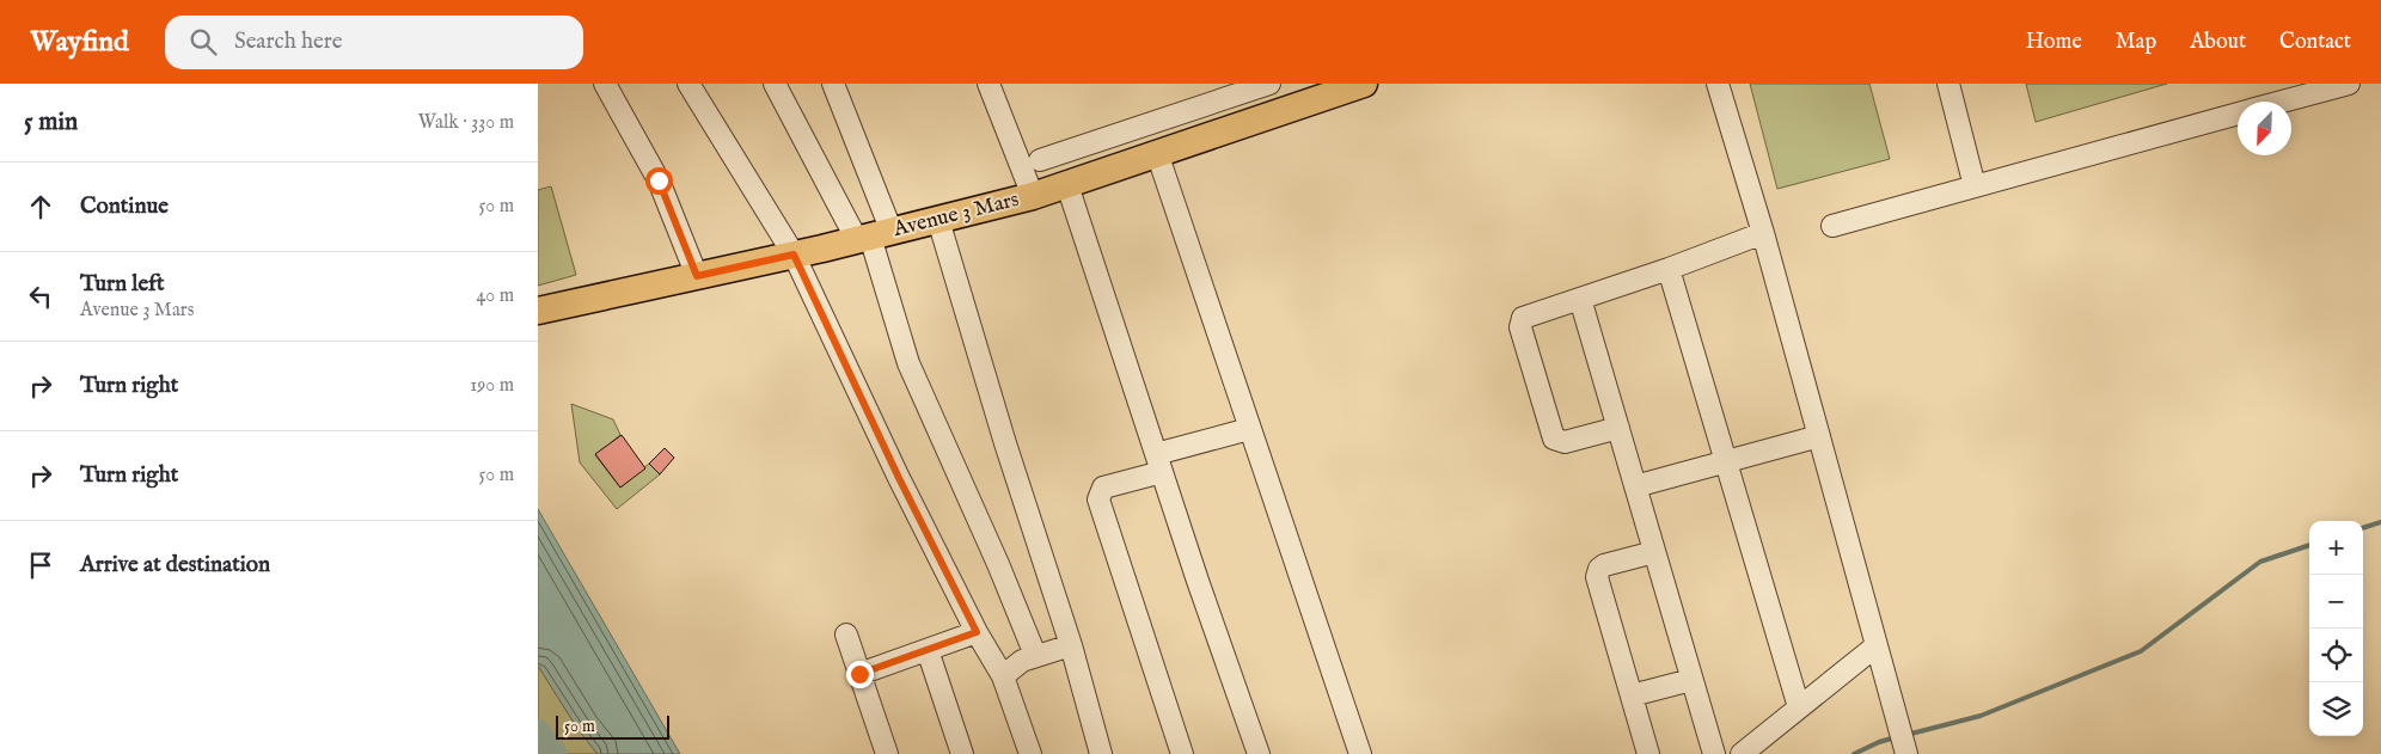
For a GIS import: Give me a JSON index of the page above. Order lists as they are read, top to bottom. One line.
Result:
{"streets":{"main road":["Avenue 3 Mars"]},"scale_bar":"50 m","north":"bottom left","page":{"header":"Wayfind","search":"Search here","nav":["Home","Map","About","Contact"],"heading":["5 min","Walk · 330 m"],"list":[["Continue","50 m"],["Turn left","Avenue 3 Mars","40 m"],["Turn right","190 m"],["Turn right","50 m"],"Arrive at destination"],"map_buttons":["+","−"],"scale":"50 m"}}
